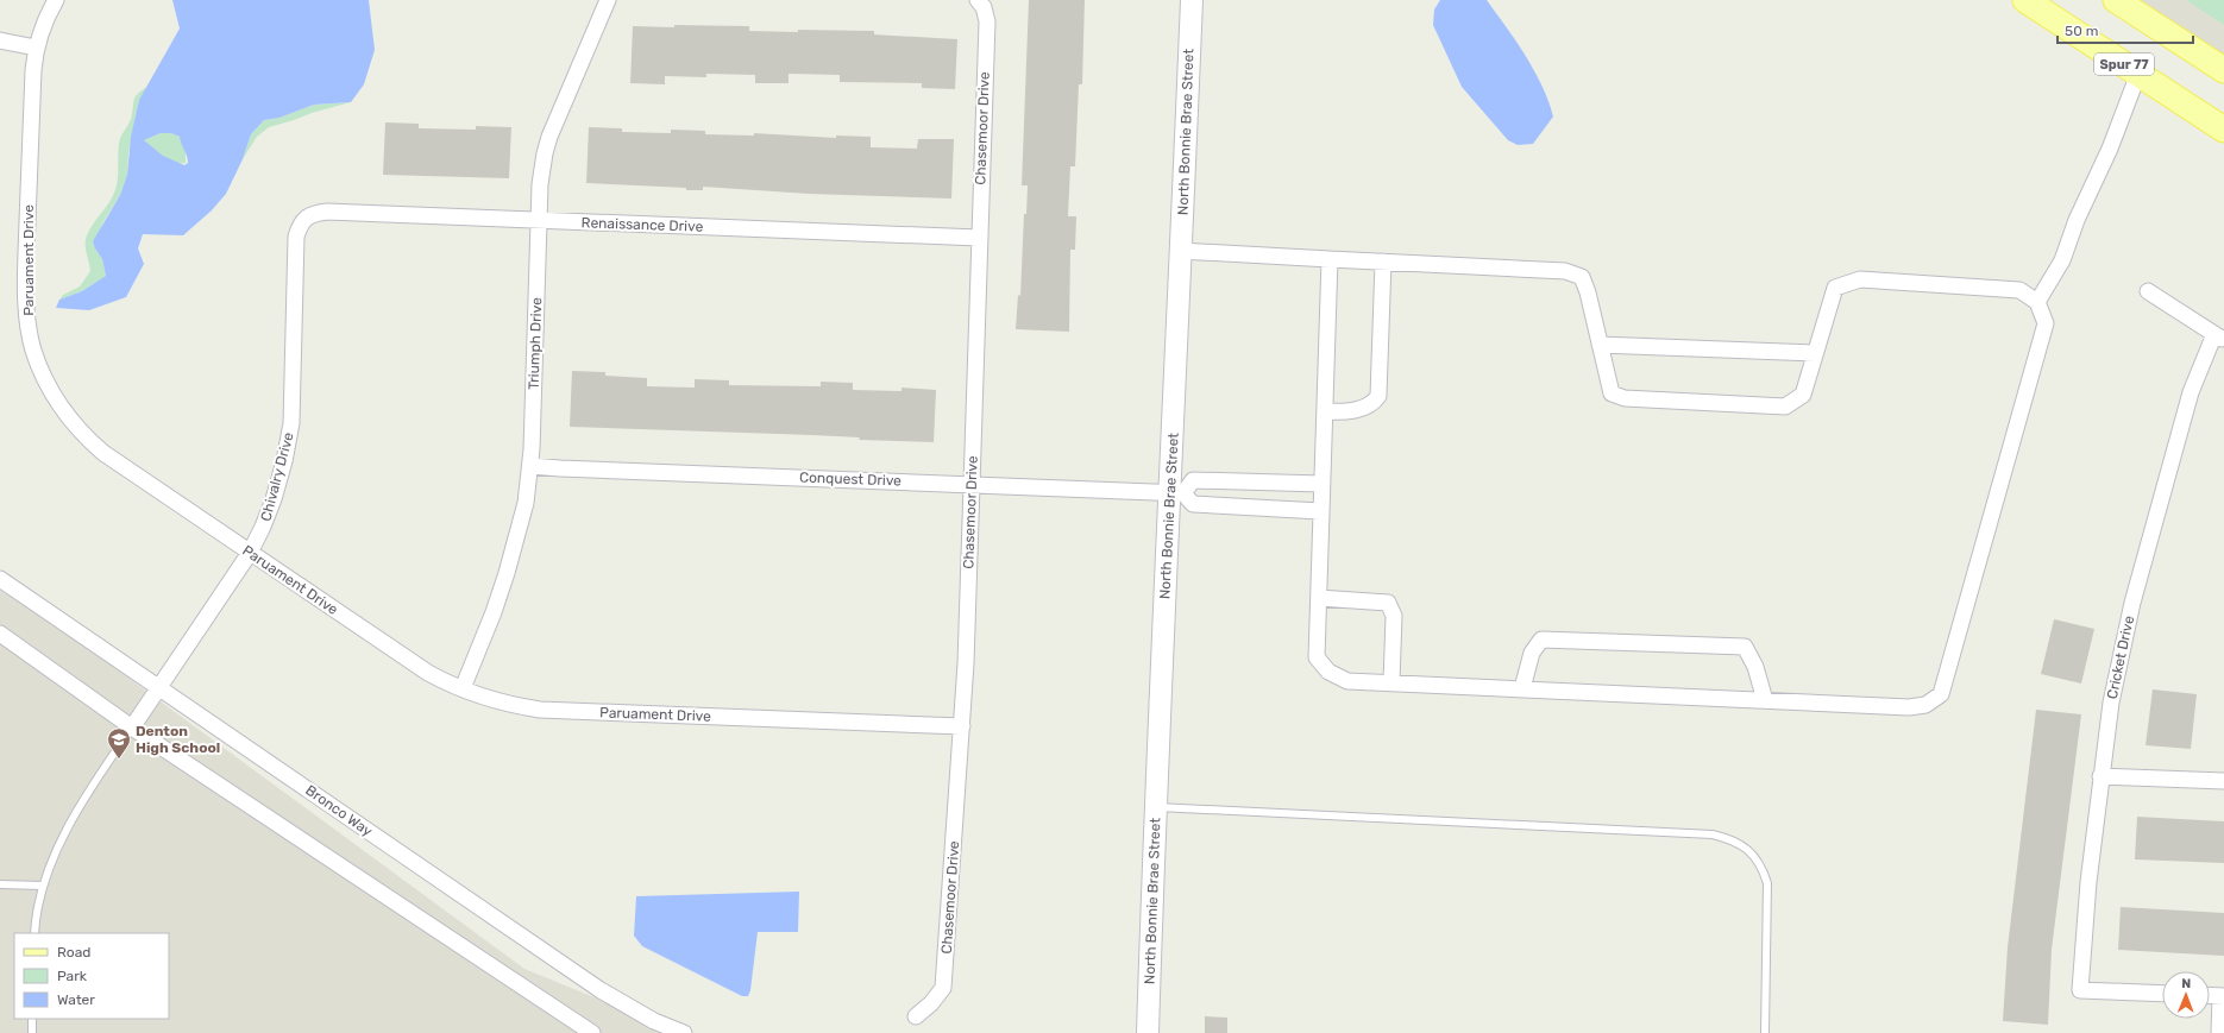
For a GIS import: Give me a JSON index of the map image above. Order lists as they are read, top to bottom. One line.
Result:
{"streets":{"main road":["Spur 77","North Bonnie Brae Street"],"street":["Chasemoor Drive","Renaissance Drive","Paruament Drive","Triumph Drive","Chivalry Drive","Conquest Drive","Cricket Drive","Bronco Way"]},"crossings":[["Chasemoor Drive","Renaissance Drive"],["Chasemoor Drive","Paruament Drive"],["Chasemoor Drive","Conquest Drive"],["North Bonnie Brae Street","Conquest Drive"],["Renaissance Drive","Triumph Drive"],["Renaissance Drive","Chivalry Drive"],["Paruament Drive","Triumph Drive"],["Paruament Drive","Chivalry Drive"],["Triumph Drive","Conquest Drive"],["Chivalry Drive","Bronco Way"]],"places":{"school or university":["Denton High School"]},"legend":["Road","Park","Water"],"scale_bar":"50 m","north":"top"}
